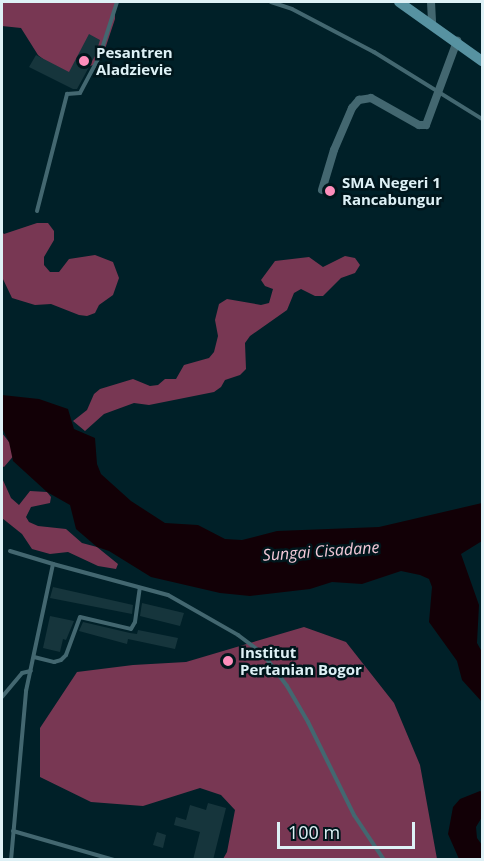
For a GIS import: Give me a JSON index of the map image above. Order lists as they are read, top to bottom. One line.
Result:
{"water":["Sungai Cisadane"],"places":["Pesantren Aladzievie","SMA Negeri 1 Rancabungur","Institut Pertanian Bogor"],"scale_bar":"100 m"}
